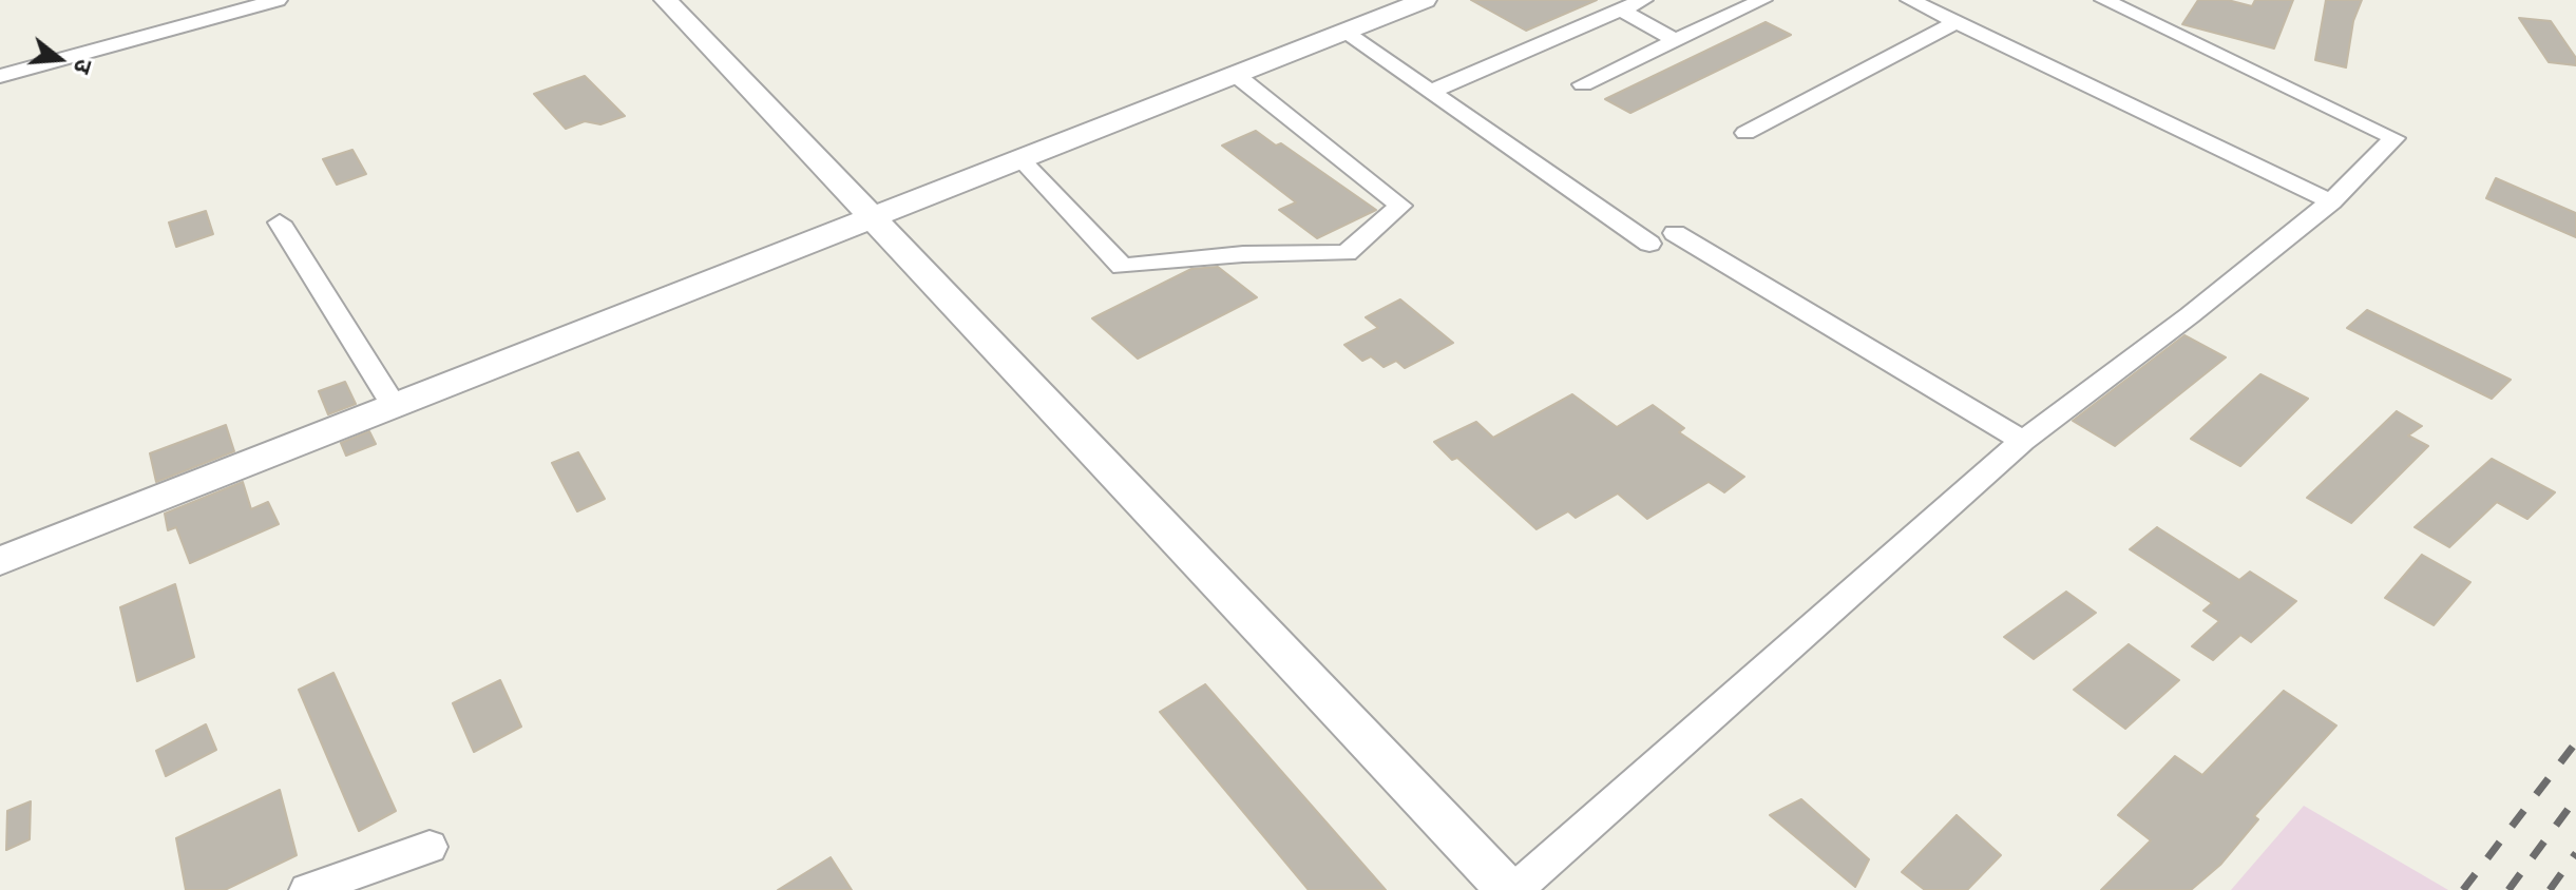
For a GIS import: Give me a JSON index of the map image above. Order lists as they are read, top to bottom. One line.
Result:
{"north":"right"}
